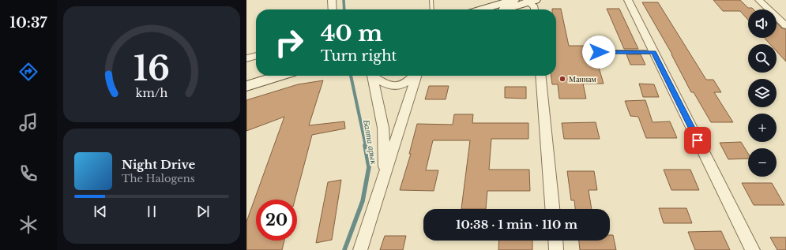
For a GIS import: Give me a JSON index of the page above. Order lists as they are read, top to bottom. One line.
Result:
{"water":["Балта арык"],"places":["Маннам"],"page":{"tabs":"10:37","map_buttons":["+","−"],"turn":["40 m","Turn right"],"song":["Night Drive","The Halogens"],"limit":"20","trip":"10:38 · 1 min · 110 m","gauge":["16","km/h"]}}
